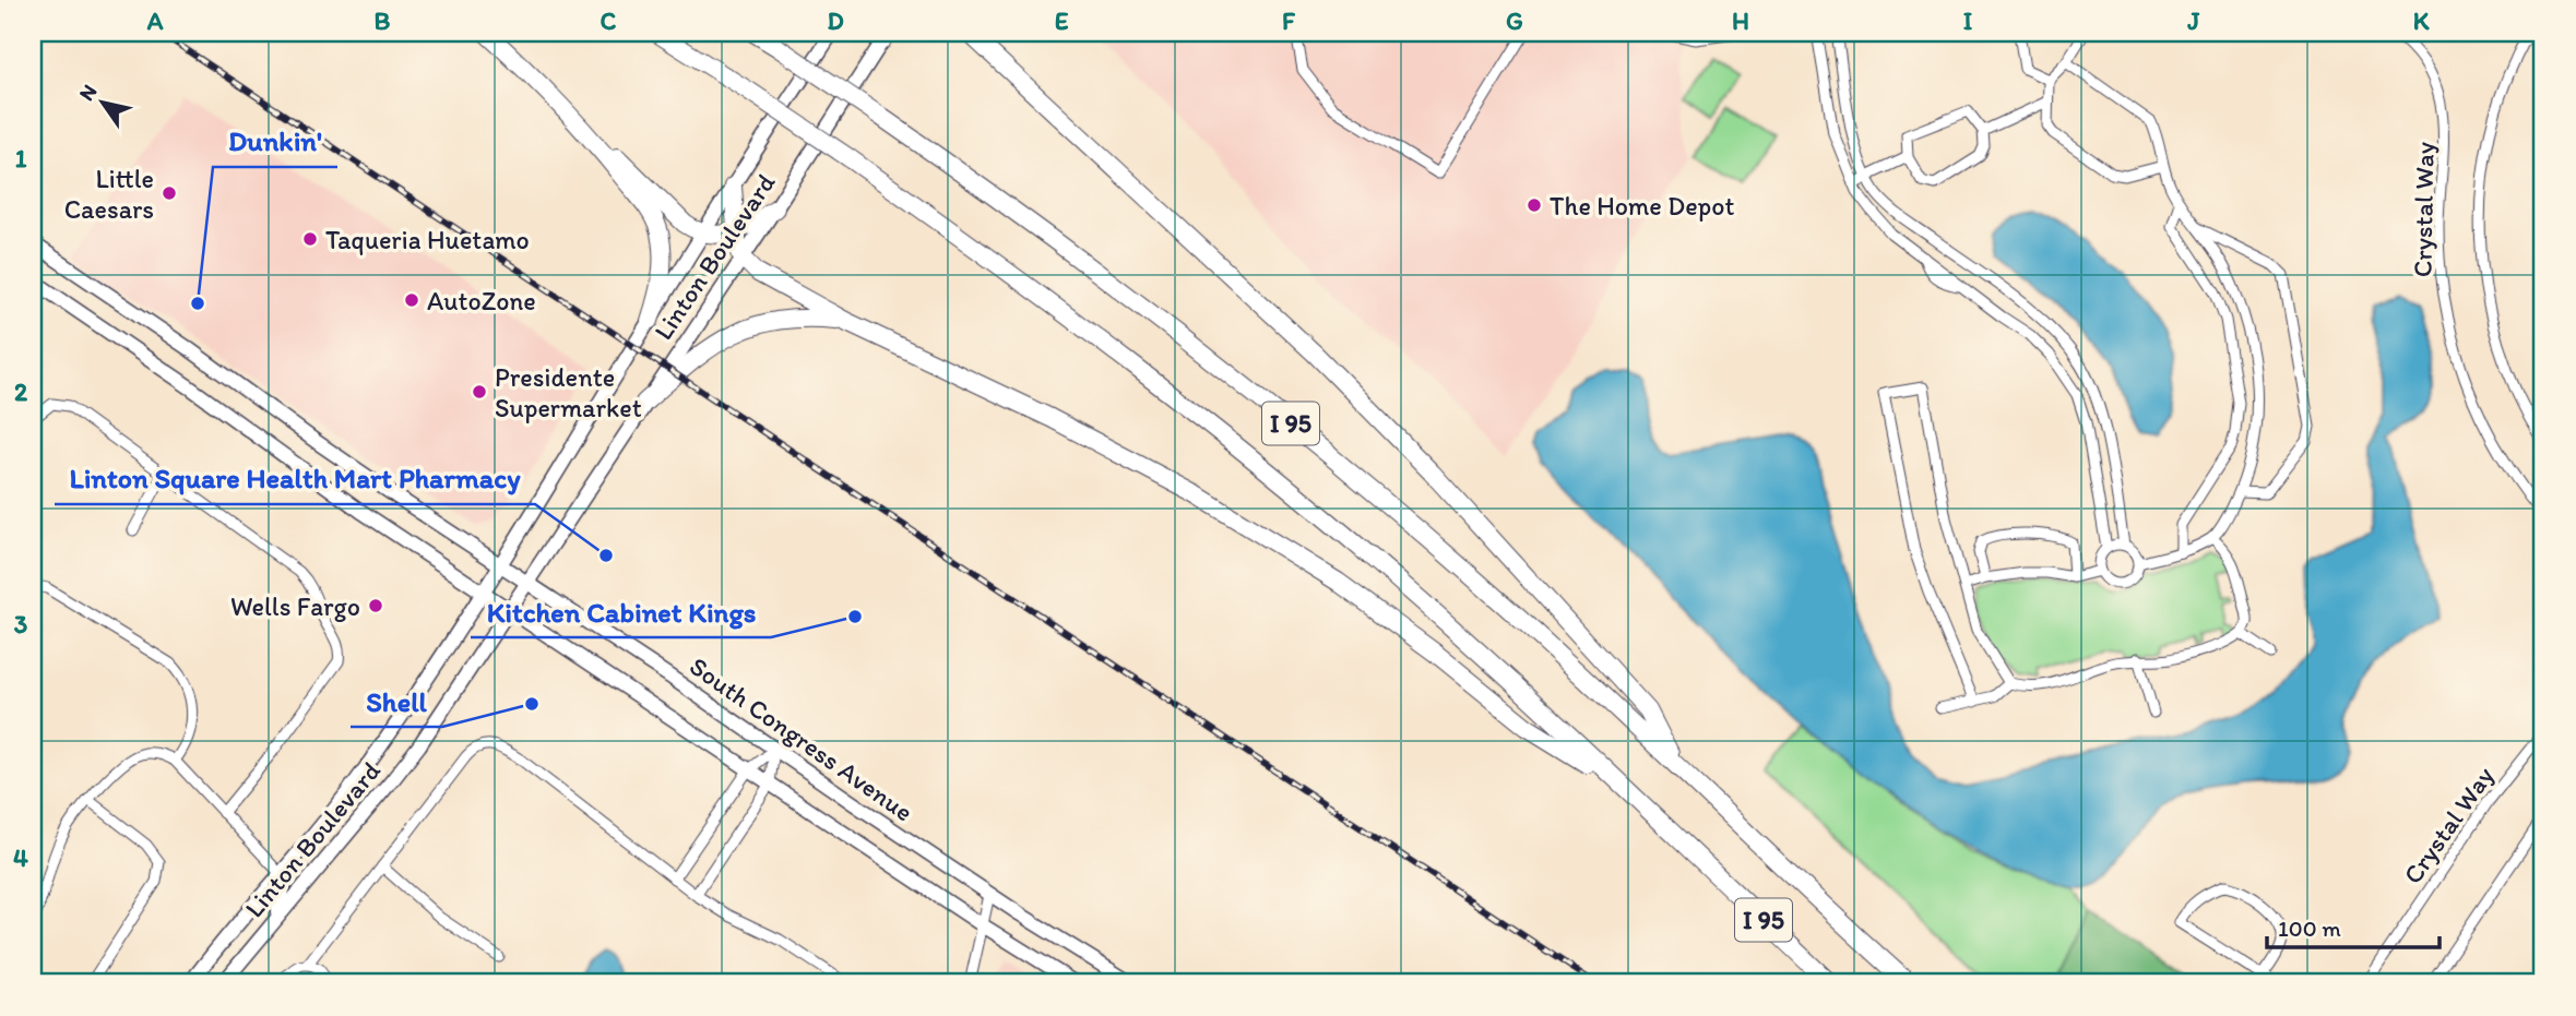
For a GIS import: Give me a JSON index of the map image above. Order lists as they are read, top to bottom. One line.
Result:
{"streets":{"highway":["I 95"],"main road":["Linton Boulevard","South Congress Avenue"],"street":["Crystal Way"]},"crossings":[["Linton Boulevard","South Congress Avenue"]],"places":["Little Caesars","The Home Depot","Taqueria Huetamo","AutoZone","Dunkin'","Presidente Supermarket","Linton Square Health Mart Pharmacy","Wells Fargo","Kitchen Cabinet Kings","Shell"],"scale_bar":"100 m","north":"top left","grid":{"columns":["A","B","C","D","E","F","G","H","I","J","K"],"rows":["1","2","3","4"]}}
